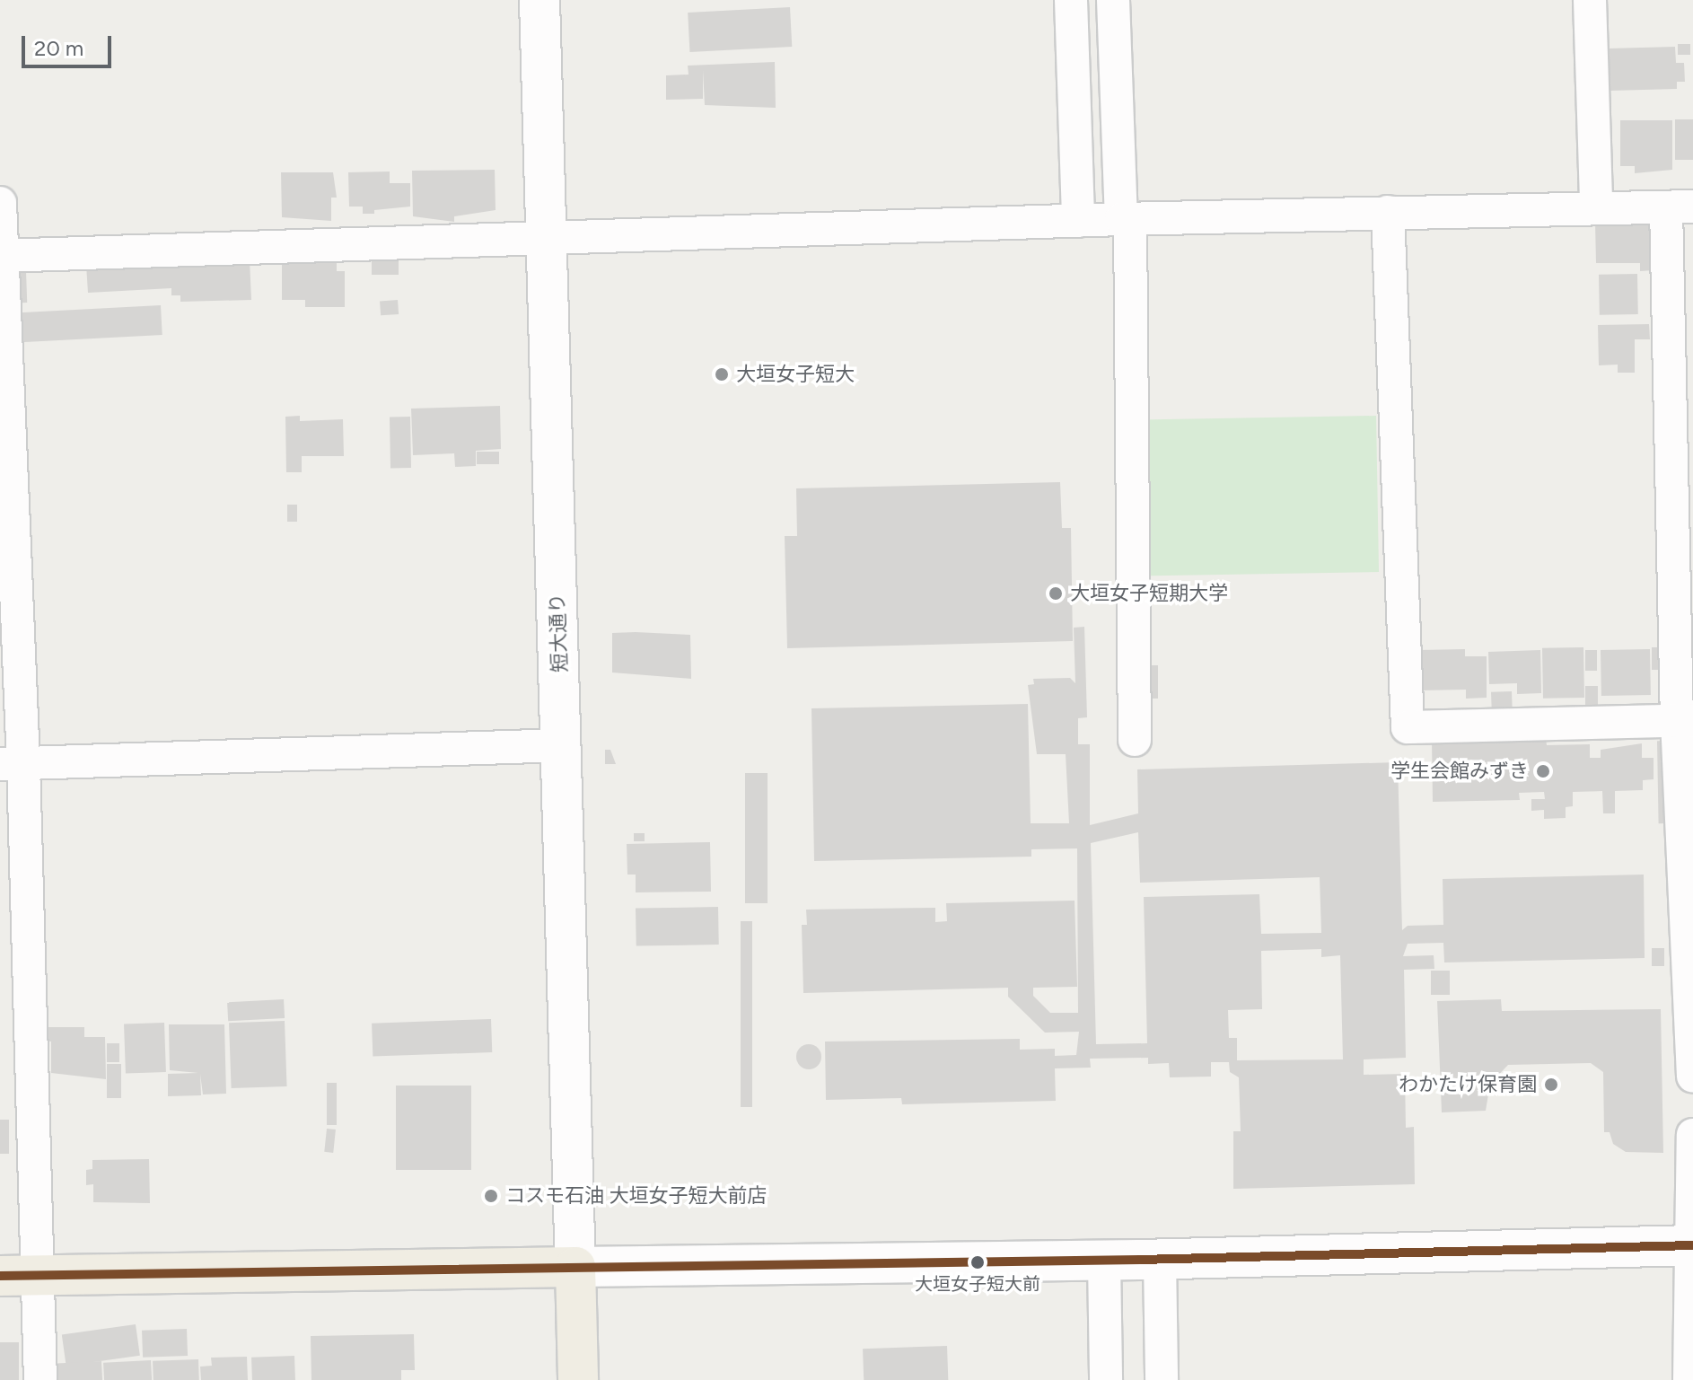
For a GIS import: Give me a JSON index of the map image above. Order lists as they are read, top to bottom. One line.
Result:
{"streets":{"street":["短大通り"]},"places":["大垣女子短大","大垣女子短期大学","学生会館みずき","わかたけ保育園","コスモ石油 大垣女子短大前店","大垣女子短大前"],"scale_bar":"20 m"}
